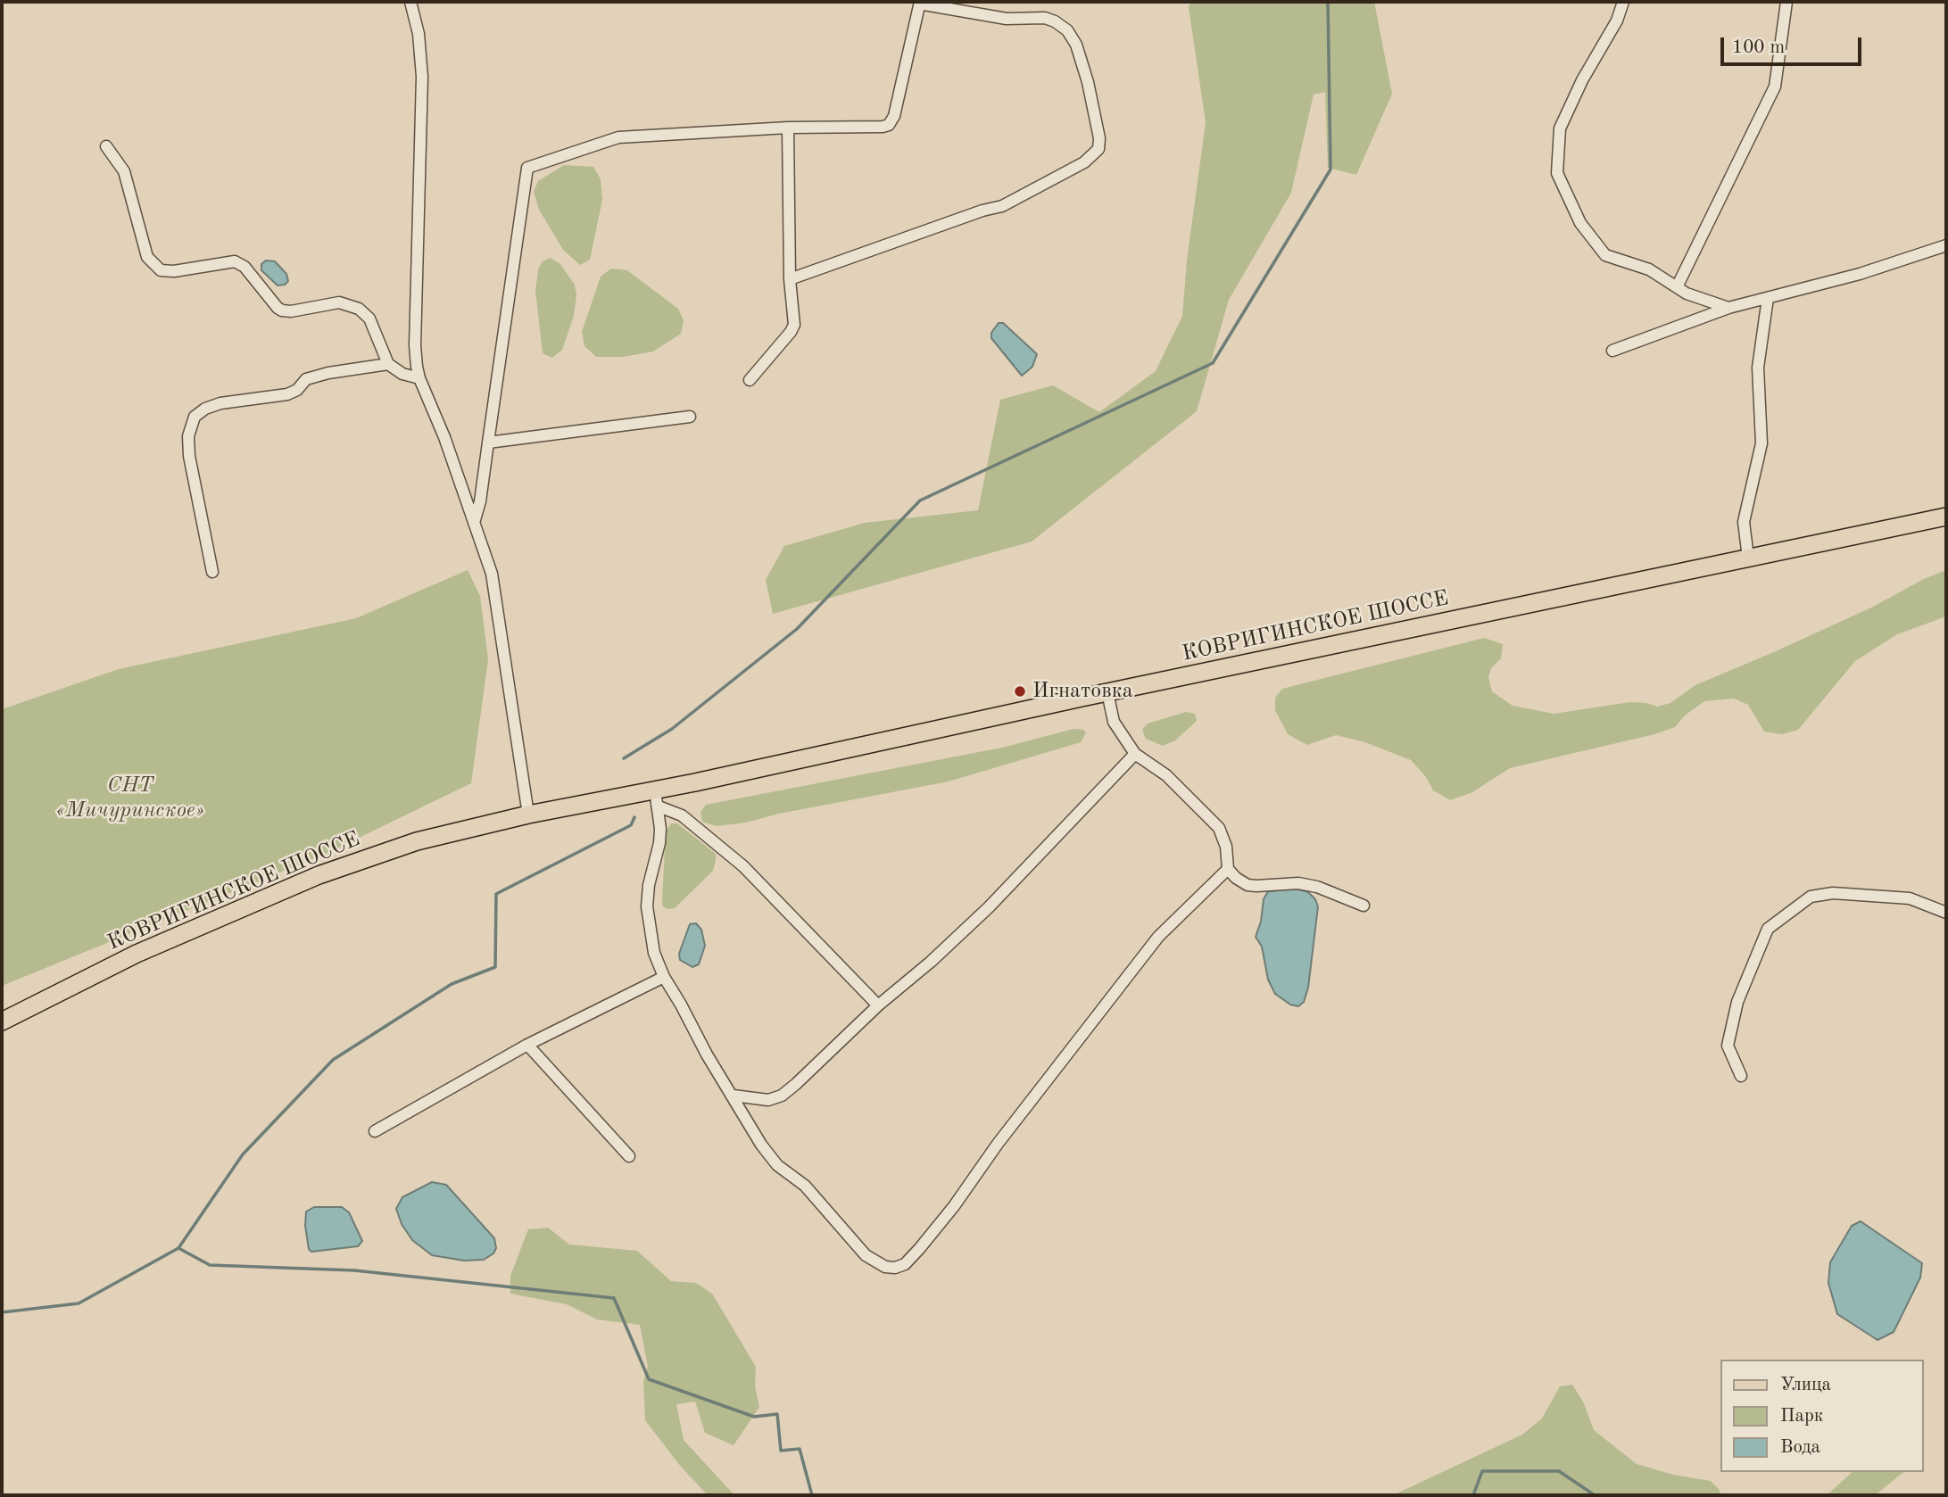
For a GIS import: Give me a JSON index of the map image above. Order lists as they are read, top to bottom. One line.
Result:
{"streets":{"main road":["КОВРИГИНСКОЕ ШОССЕ"]},"parks":["СНТ «Мичуринское»"],"places":["Игнатовка"],"legend":["Улица","Парк","Вода"],"scale_bar":"100 m"}
